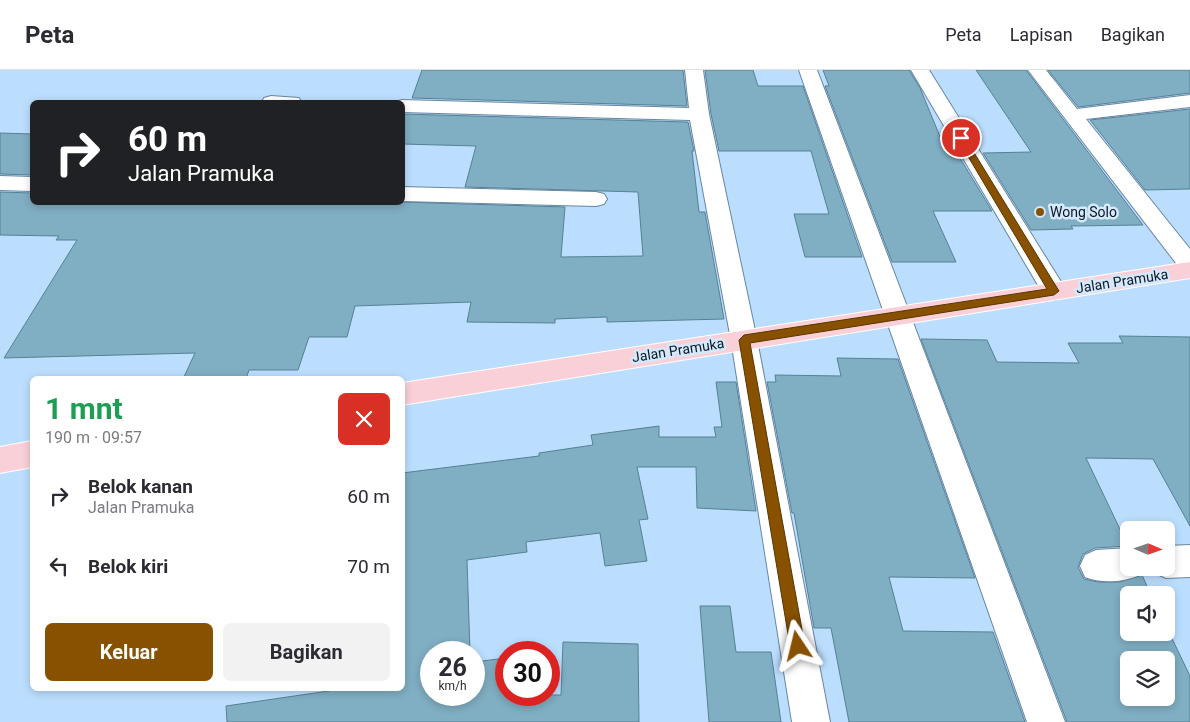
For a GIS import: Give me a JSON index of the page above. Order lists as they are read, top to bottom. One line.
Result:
{"streets":{"main road":["Jalan Pramuka"]},"places":["Wong Solo"],"north":"right","page":{"header":"Peta","nav":["Peta","Lapisan","Bagikan"],"turn":["60 m","Jalan Pramuka"],"heading":["1 mnt","190 m · 09:57"],"list":[{"name":"Belok kanan","note":"Jalan Pramuka","value":"60 m"},{"name":"Belok kiri","value":"70 m"}],"buttons":["Keluar","Bagikan"],"speed":"26 km/h","limit":"30"}}
